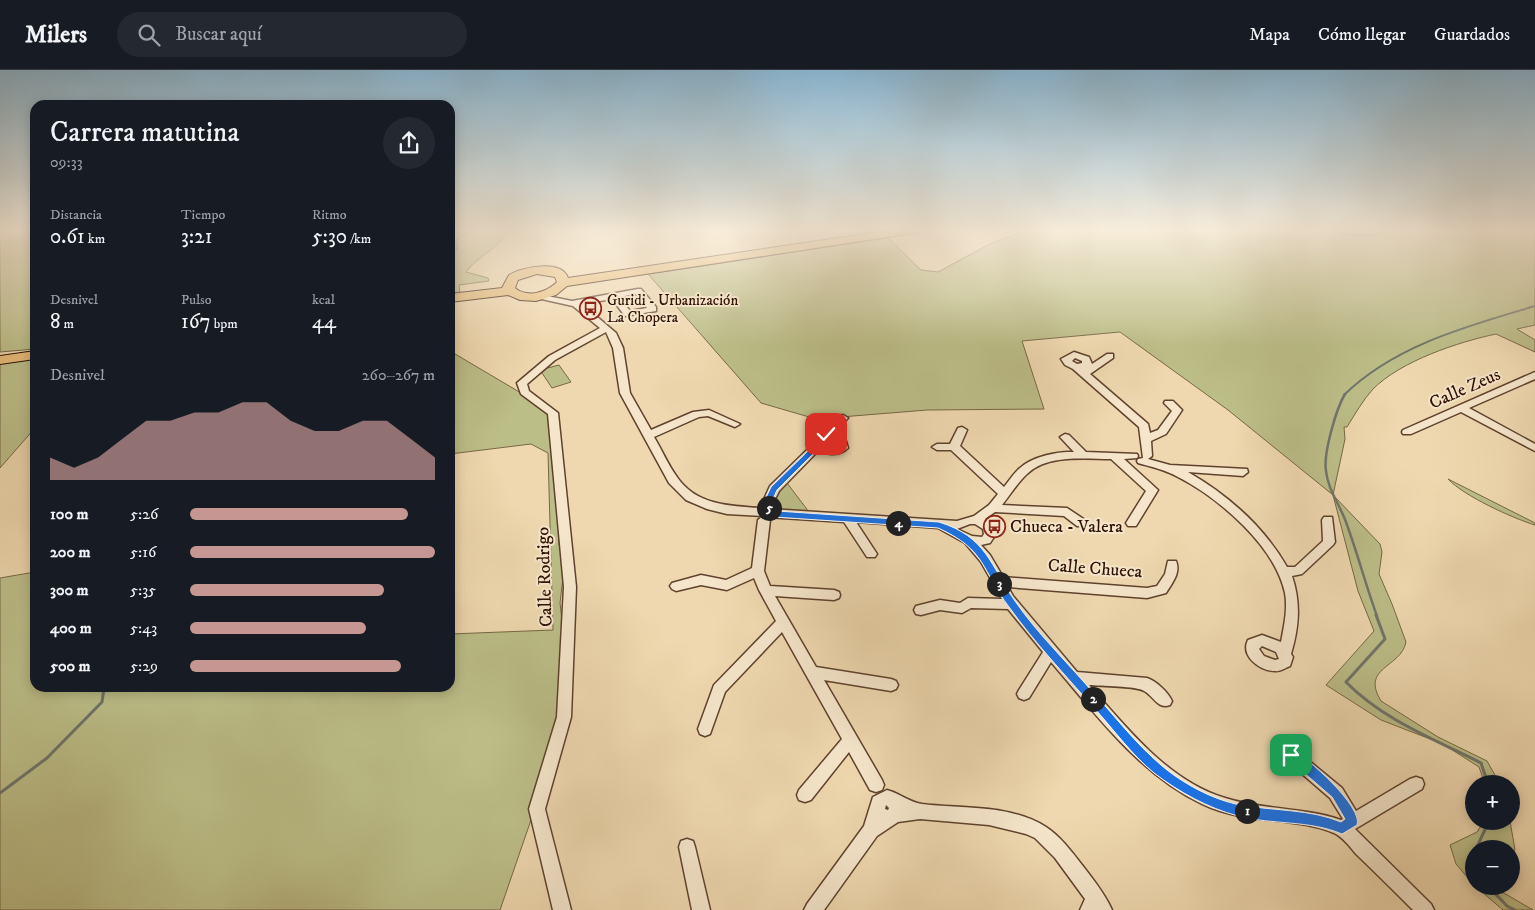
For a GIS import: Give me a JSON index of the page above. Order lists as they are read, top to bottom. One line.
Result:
{"streets":{"street":["Calle Zeus","Calle Chueca","Calle Rodrigo"]},"places":{"bus stop":["Guridi - Urbanización La Chopera","Chueca - Valera"]},"page":{"header":"Milers","search":"Buscar aquí","nav":["Mapa","Cómo llegar","Guardados"],"heading":["Carrera matutina","09:33"],"stats":[["Distancia","0.61 km"],["Tiempo","3:21"],["Ritmo","5:30 /km"],["Desnivel","8 m"],["Pulso","167 bpm"],["kcal","44"]],"chart":["Desnivel","260–267 m"],"list":[{"name":"100 m","note":"5:26"},{"name":"200 m","note":"5:16"},{"name":"300 m","note":"5:35"},{"name":"400 m","note":"5:43"},{"name":"500 m","note":"5:29"}],"pins":["5","4","3","2","1"],"map_buttons":["+","−"]}}
